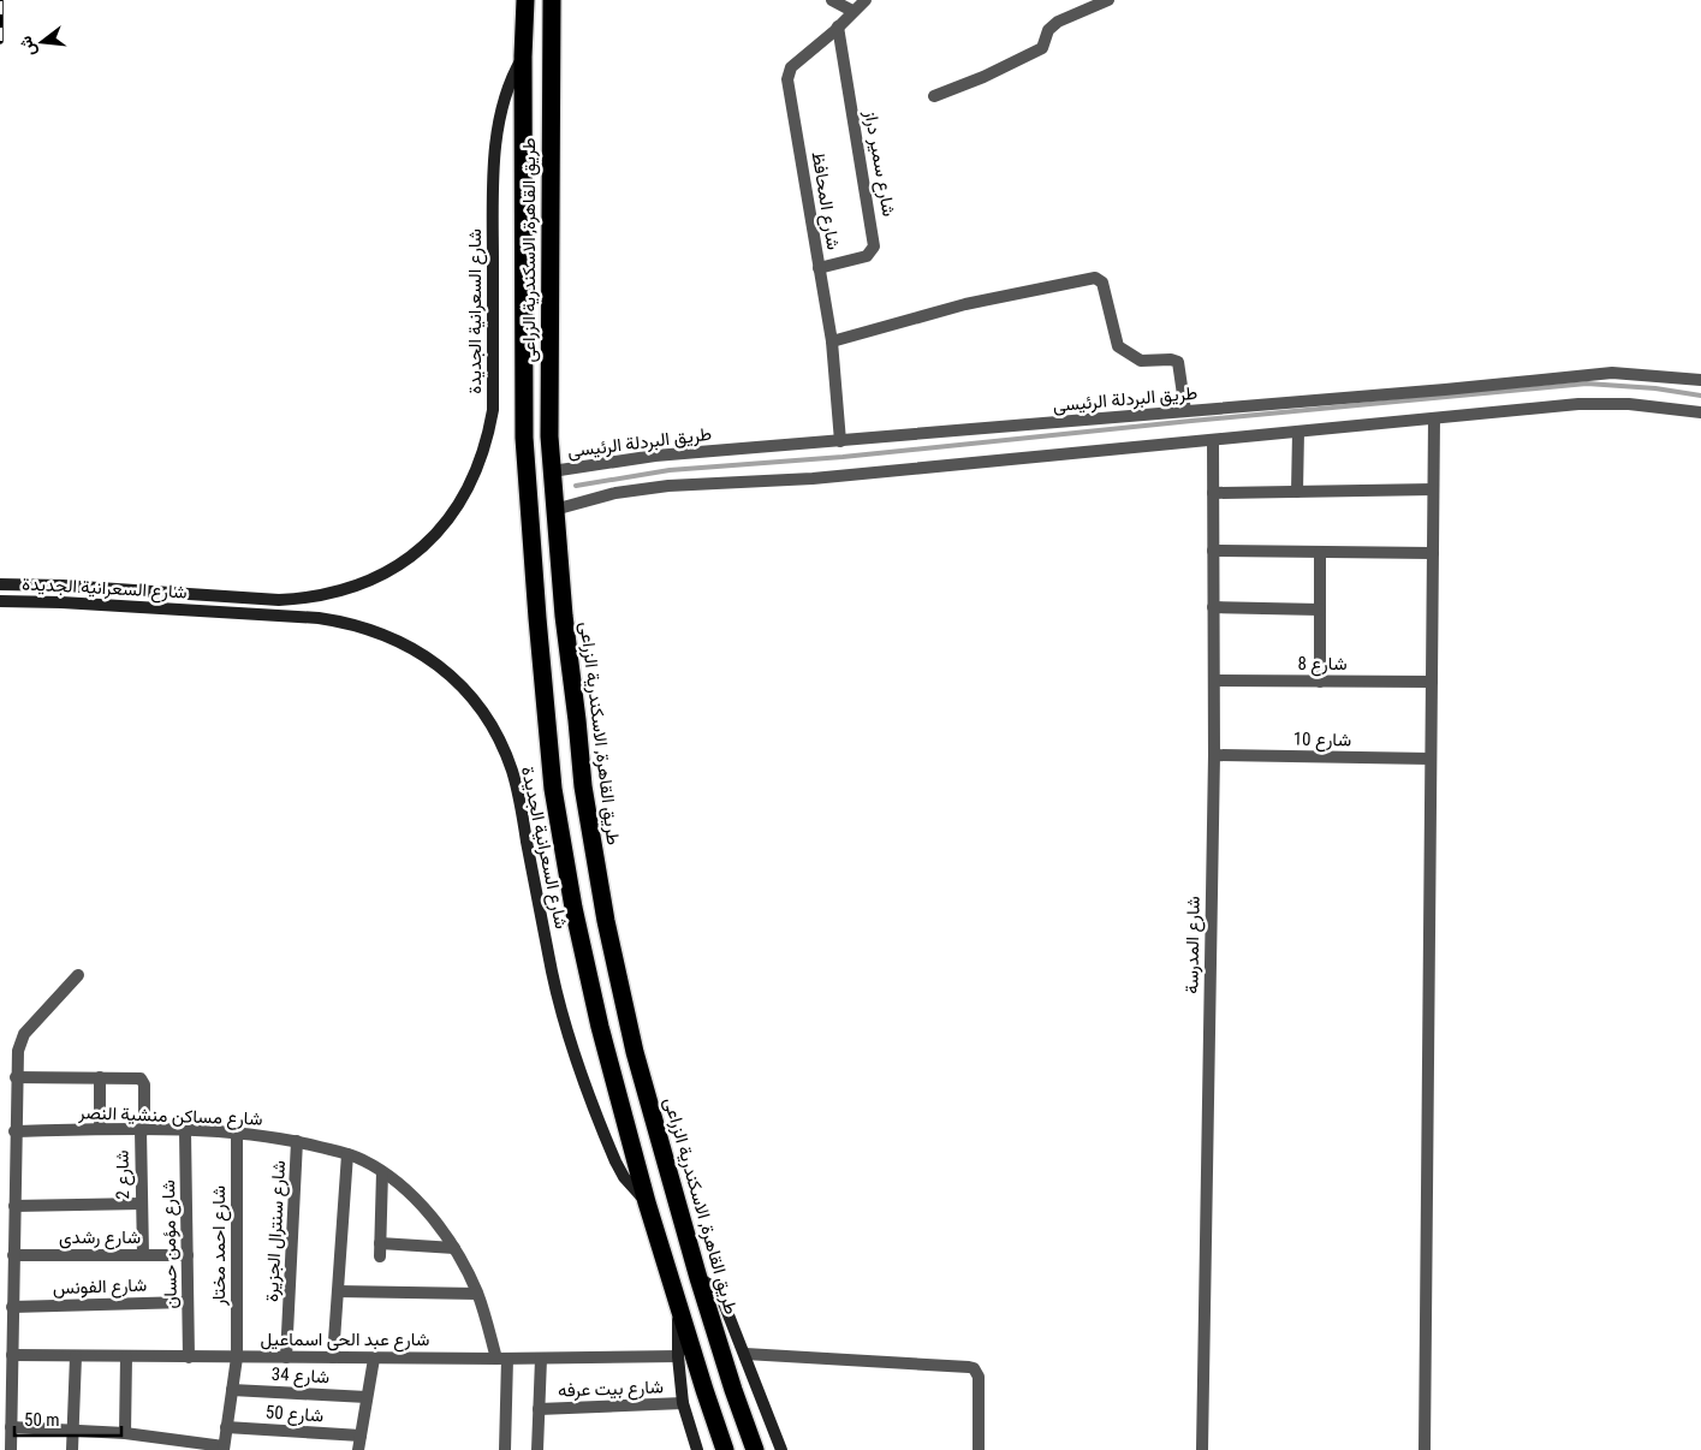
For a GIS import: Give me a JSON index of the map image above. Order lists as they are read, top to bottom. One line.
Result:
{"streets":{"highway":["طريق القاهرة, الاسكندرية الزراعى"],"street":["شارع سمير دراز","شارع المحافظ","شارع السعرانية الجديدة","طريق البردلة الرئيسى","شارع 8","شارع 10","شارع المدرسة","شارع مساكن منشية النصر","شارع 2","شارع سنترال الجزيرة","شارع رشدى","شارع مؤمن حسان","شارع احمد مختار","شارع الفونس","شارع عبد الحى اسماعيل","شارع 34","شارع بيت عرفه","شارع 50"]},"crossings":[["شارع سمير دراز","شارع المحافظ"],["شارع المحافظ","طريق البردلة الرئيسى"],["طريق القاهرة, الاسكندرية الزراعى","شارع السعرانية الجديدة"],["طريق القاهرة, الاسكندرية الزراعى","طريق البردلة الرئيسى"],["شارع 8","شارع المدرسة"],["شارع 10","شارع المدرسة"],["شارع مساكن منشية النصر","شارع 2"],["شارع مساكن منشية النصر","شارع سنترال الجزيرة"],["شارع مساكن منشية النصر","شارع مؤمن حسان"],["شارع مساكن منشية النصر","شارع احمد مختار"],["شارع مساكن منشية النصر","شارع عبد الحى اسماعيل"],["شارع 2","شارع رشدى"],["شارع سنترال الجزيرة","شارع عبد الحى اسماعيل"],["شارع رشدى","شارع مؤمن حسان"],["شارع مؤمن حسان","شارع الفونس"],["شارع مؤمن حسان","شارع عبد الحى اسماعيل"],["شارع احمد مختار","شارع عبد الحى اسماعيل"],["شارع احمد مختار","شارع 34"],["شارع احمد مختار","شارع 50"]],"scale_bar":"50 m","north":"left"}
